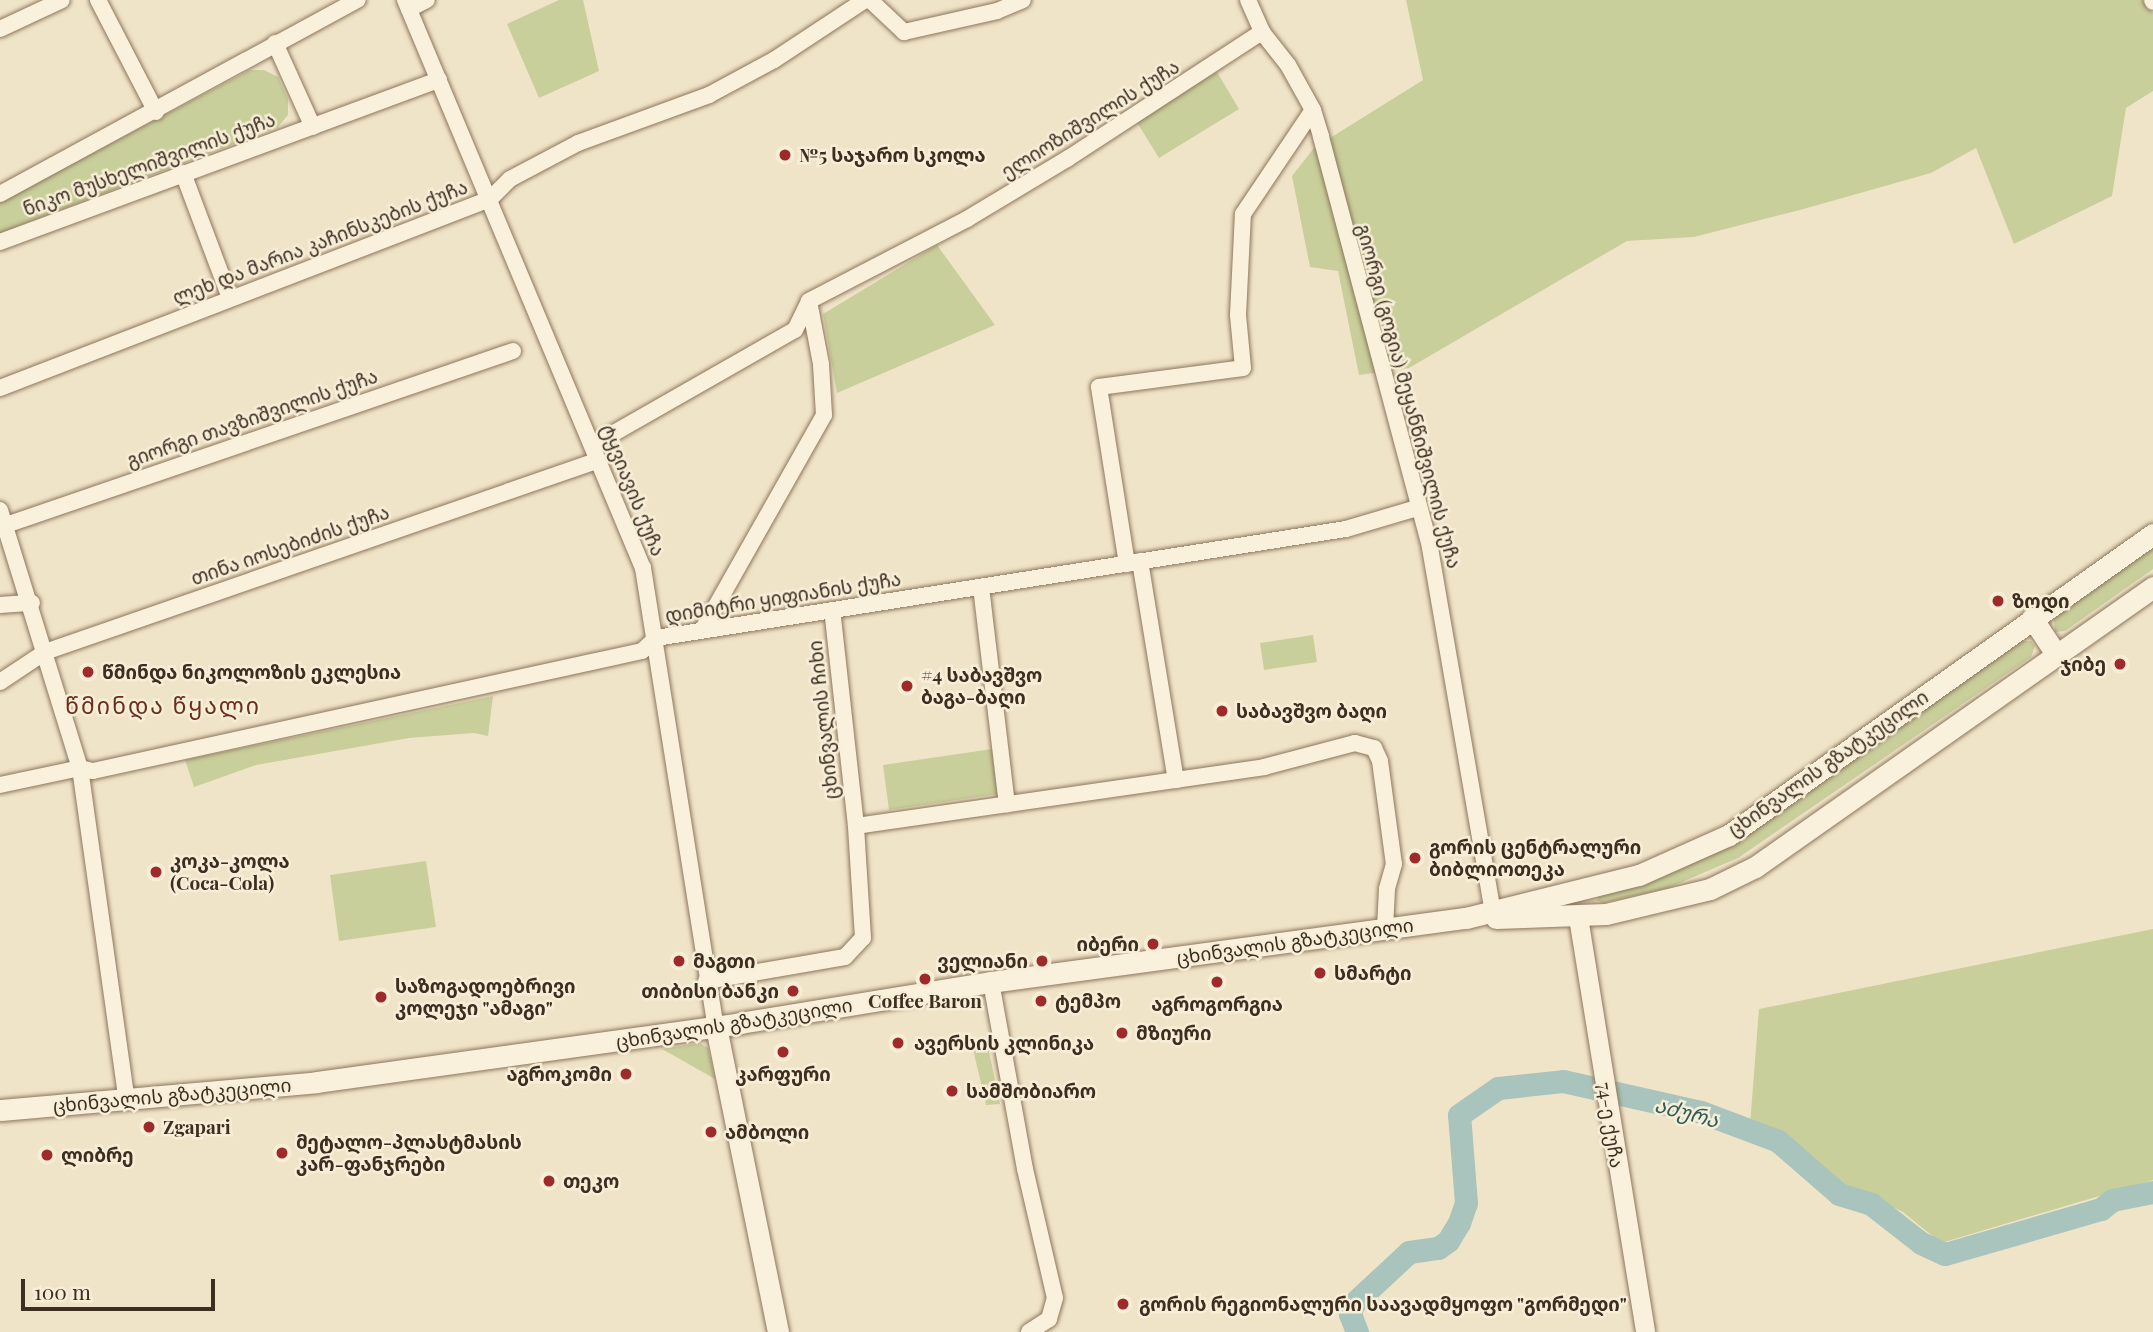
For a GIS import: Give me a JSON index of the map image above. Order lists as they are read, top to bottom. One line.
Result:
{"streets":{"main road":["ცხინვალის გზატკეცილი"],"street":["ელიოზიშვილის ქუჩა","ნიკო მუსხელიშვილის ქუჩა","ლეხ და მარია კაჩინსკების ქუჩა","გიორგი (გოგია) მეყანწიშვილის ქუჩა","გიორგი თავზიშვილის ქუჩა","ტყვიავის ქუჩა","თინა იოსებიძის ქუჩა","დიმიტრი ყიფიანის ქუჩა","ცხინვალის ჩიხი","74-ე ქუჩა"]},"crossings":[["ელიოზიშვილის ქუჩა","გიორგი (გოგია) მეყანწიშვილის ქუჩა"],["ელიოზიშვილის ქუჩა","თინა იოსებიძის ქუჩა"],["ნიკო მუსხელიშვილის ქუჩა","ტყვიავის ქუჩა"],["ლეხ და მარია კაჩინსკების ქუჩა","ტყვიავის ქუჩა"],["გიორგი (გოგია) მეყანწიშვილის ქუჩა","დიმიტრი ყიფიანის ქუჩა"],["გიორგი (გოგია) მეყანწიშვილის ქუჩა","ცხინვალის გზატკეცილი"],["ტყვიავის ქუჩა","თინა იოსებიძის ქუჩა"],["ტყვიავის ქუჩა","დიმიტრი ყიფიანის ქუჩა"],["ტყვიავის ქუჩა","ცხინვალის ჩიხი"],["ტყვიავის ქუჩა","ცხინვალის გზატკეცილი"],["დიმიტრი ყიფიანის ქუჩა","ცხინვალის ჩიხი"],["ცხინვალის გზატკეცილი","74-ე ქუჩა"]],"districts":["წმინდა წყალი"],"water":["აძურა"],"places":["№5 საჯარო სკოლა","ზოდი","ჯიბე","წმინდა ნიკოლოზის ეკლესია","#4 საბავშვო ბაგა-ბაღი","საბავშვო ბაღი","გორის ცენტრალური ბიბლიოთეკა","კოკა-კოლა (Coca-Cola)","იბერი","მაგთი","ველიანი","სმარტი","Coffee Baron","აგროგორგია","თიბისი ბანკი","საზოგადოებრივი კოლეჯი \"ამაგი\"","ტემპო","მზიური","ავერსის კლინიკა","კარფური","აგროკომი","სამშობიარო","Zgapari","ამბოლი","მეტალო-პლასტმასის კარ-ფანჯრები","ლიბრე","თეკო","გორის რეგიონალური საავადმყოფო \"გორმედი\""],"scale_bar":"100 m"}
